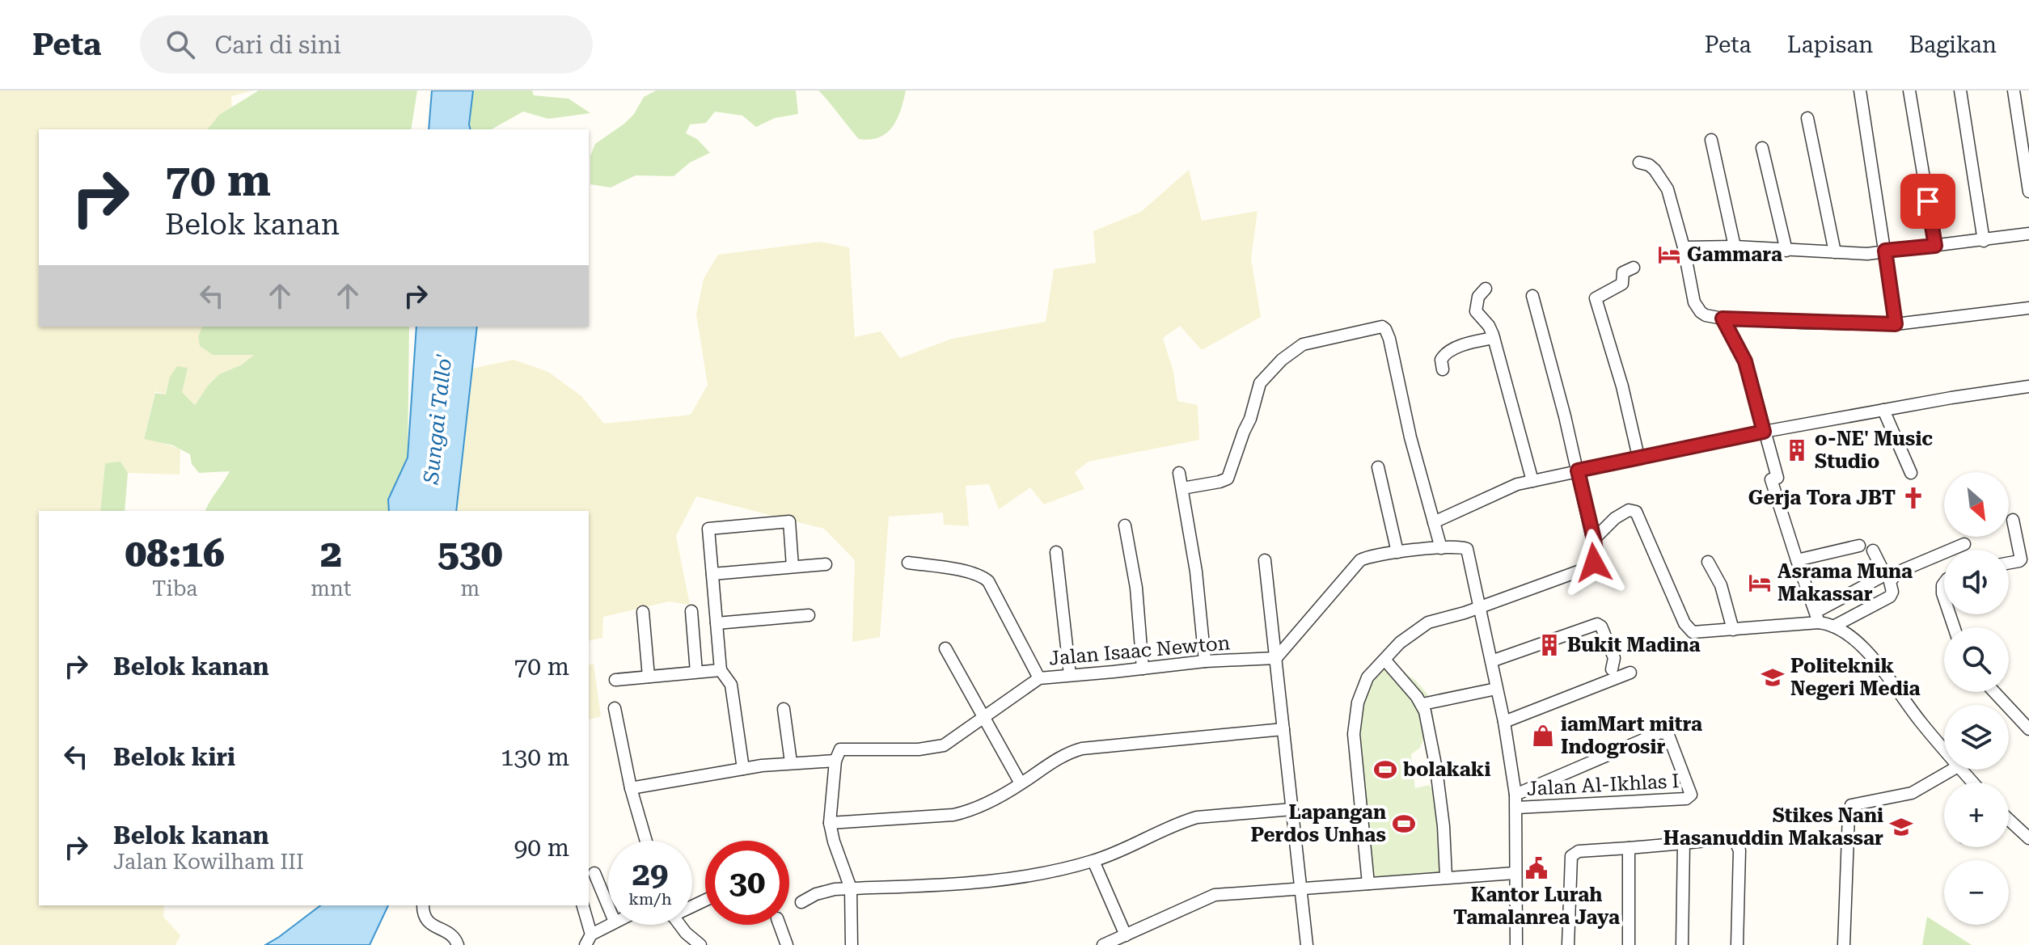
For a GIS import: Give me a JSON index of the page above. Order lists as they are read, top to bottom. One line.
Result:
{"streets":{"street":["Jalan Isaac Newton","Jalan Al-Ikhlas I"]},"water":["Sungai Tallo'"],"places":{"hotel":["Gammara","Asrama Muna Makassar"],"building":["o-NE' Music Studio","Bukit Madina"],"church":["Gerja Tora JBT"],"school or university":["Politeknik Negeri Media","Stikes Nani Hasanuddin Makassar"],"shop":["iamMart mitra Indogrosir"],"sports":["bolakaki","Lapangan Perdos Unhas"],"public building":["Kantor Lurah Tamalanrea Jaya"]},"north":"bottom right","page":{"header":"Peta","search":"Cari di sini","nav":["Peta","Lapisan","Bagikan"],"turn":["70 m","Belok kanan"],"map_buttons":["+","−"],"eta":["08:16","Tiba","2","mnt","530","m"],"list":[{"name":"Belok kanan","value":"70 m"},{"name":"Belok kiri","value":"130 m"},{"name":"Belok kanan","note":"Jalan Kowilham III","value":"90 m"}],"speed":"29 km/h","limit":"30"}}
